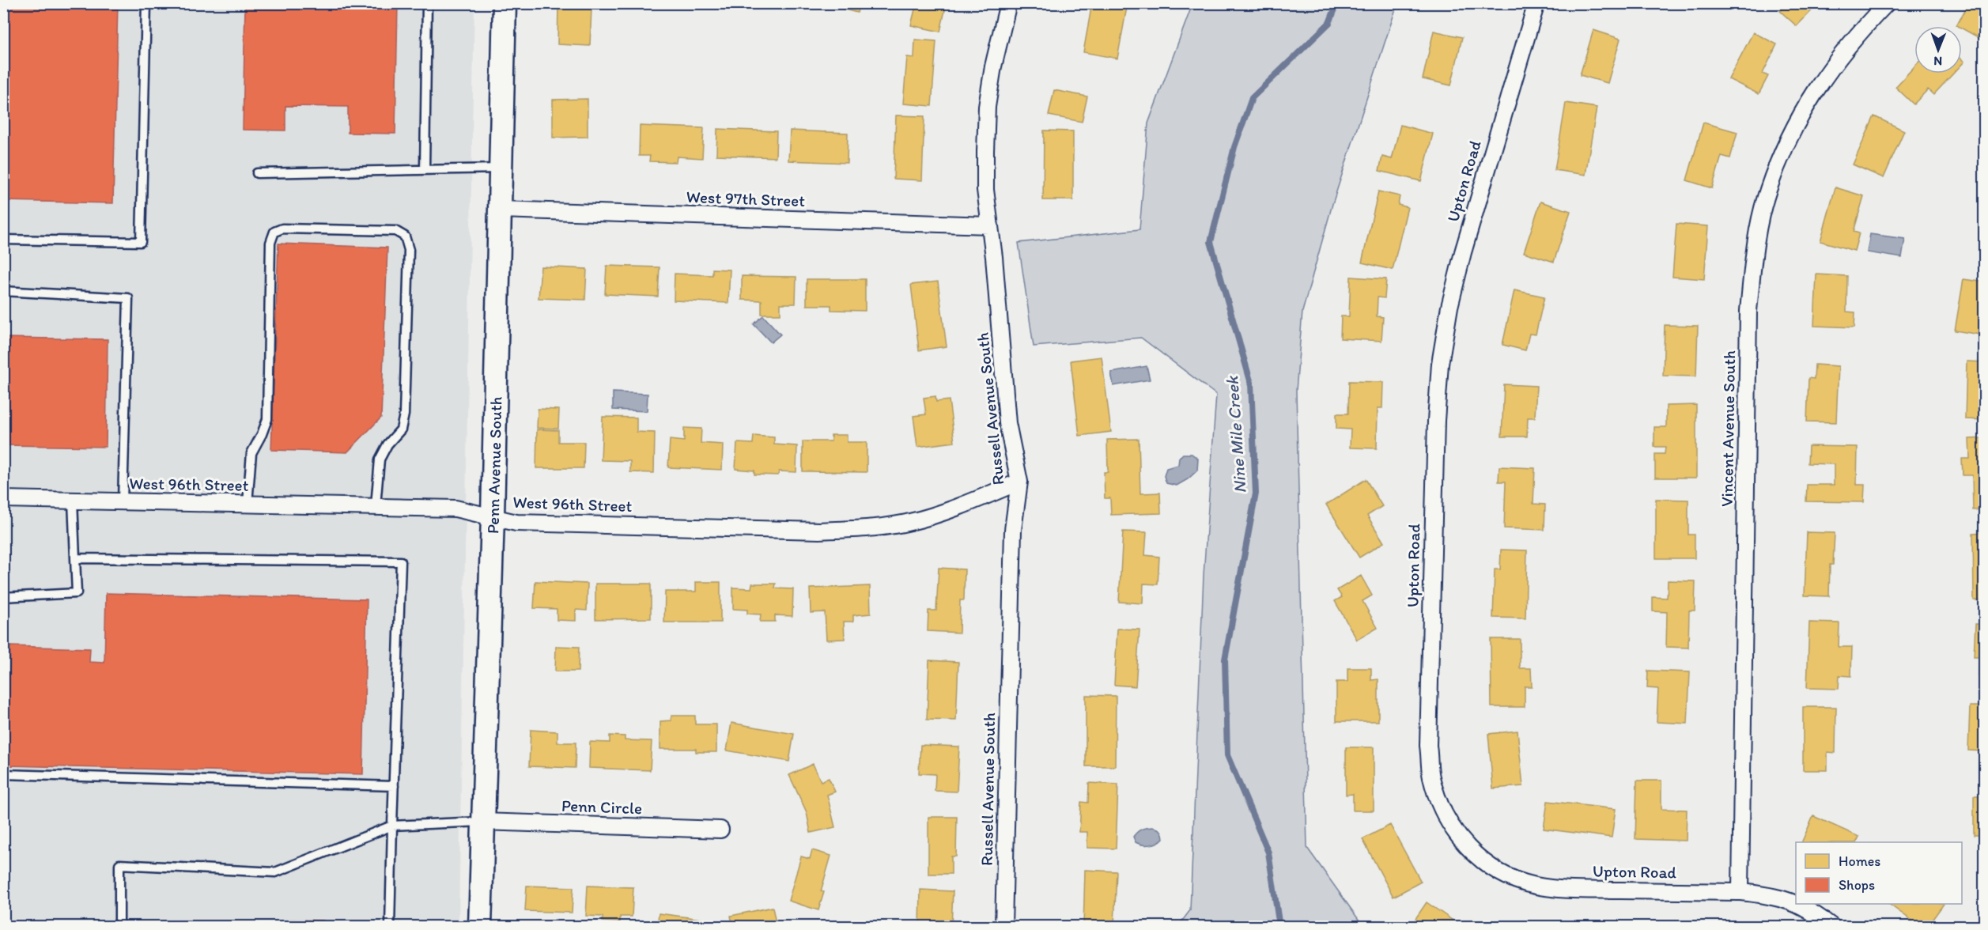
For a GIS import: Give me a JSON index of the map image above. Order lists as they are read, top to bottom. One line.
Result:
{"streets":{"main road":["Penn Avenue South"],"street":["Upton Road","West 97th Street","Russell Avenue South","Vincent Avenue South","West 96th Street","Penn Circle"]},"crossings":[["Upton Road","Vincent Avenue South"],["West 97th Street","Russell Avenue South"],["West 97th Street","Penn Avenue South"],["Russell Avenue South","West 96th Street"],["Penn Avenue South","West 96th Street"],["Penn Avenue South","Penn Circle"]],"water":["Nine Mile Creek"],"legend":["Homes","Shops"],"north":"bottom"}
